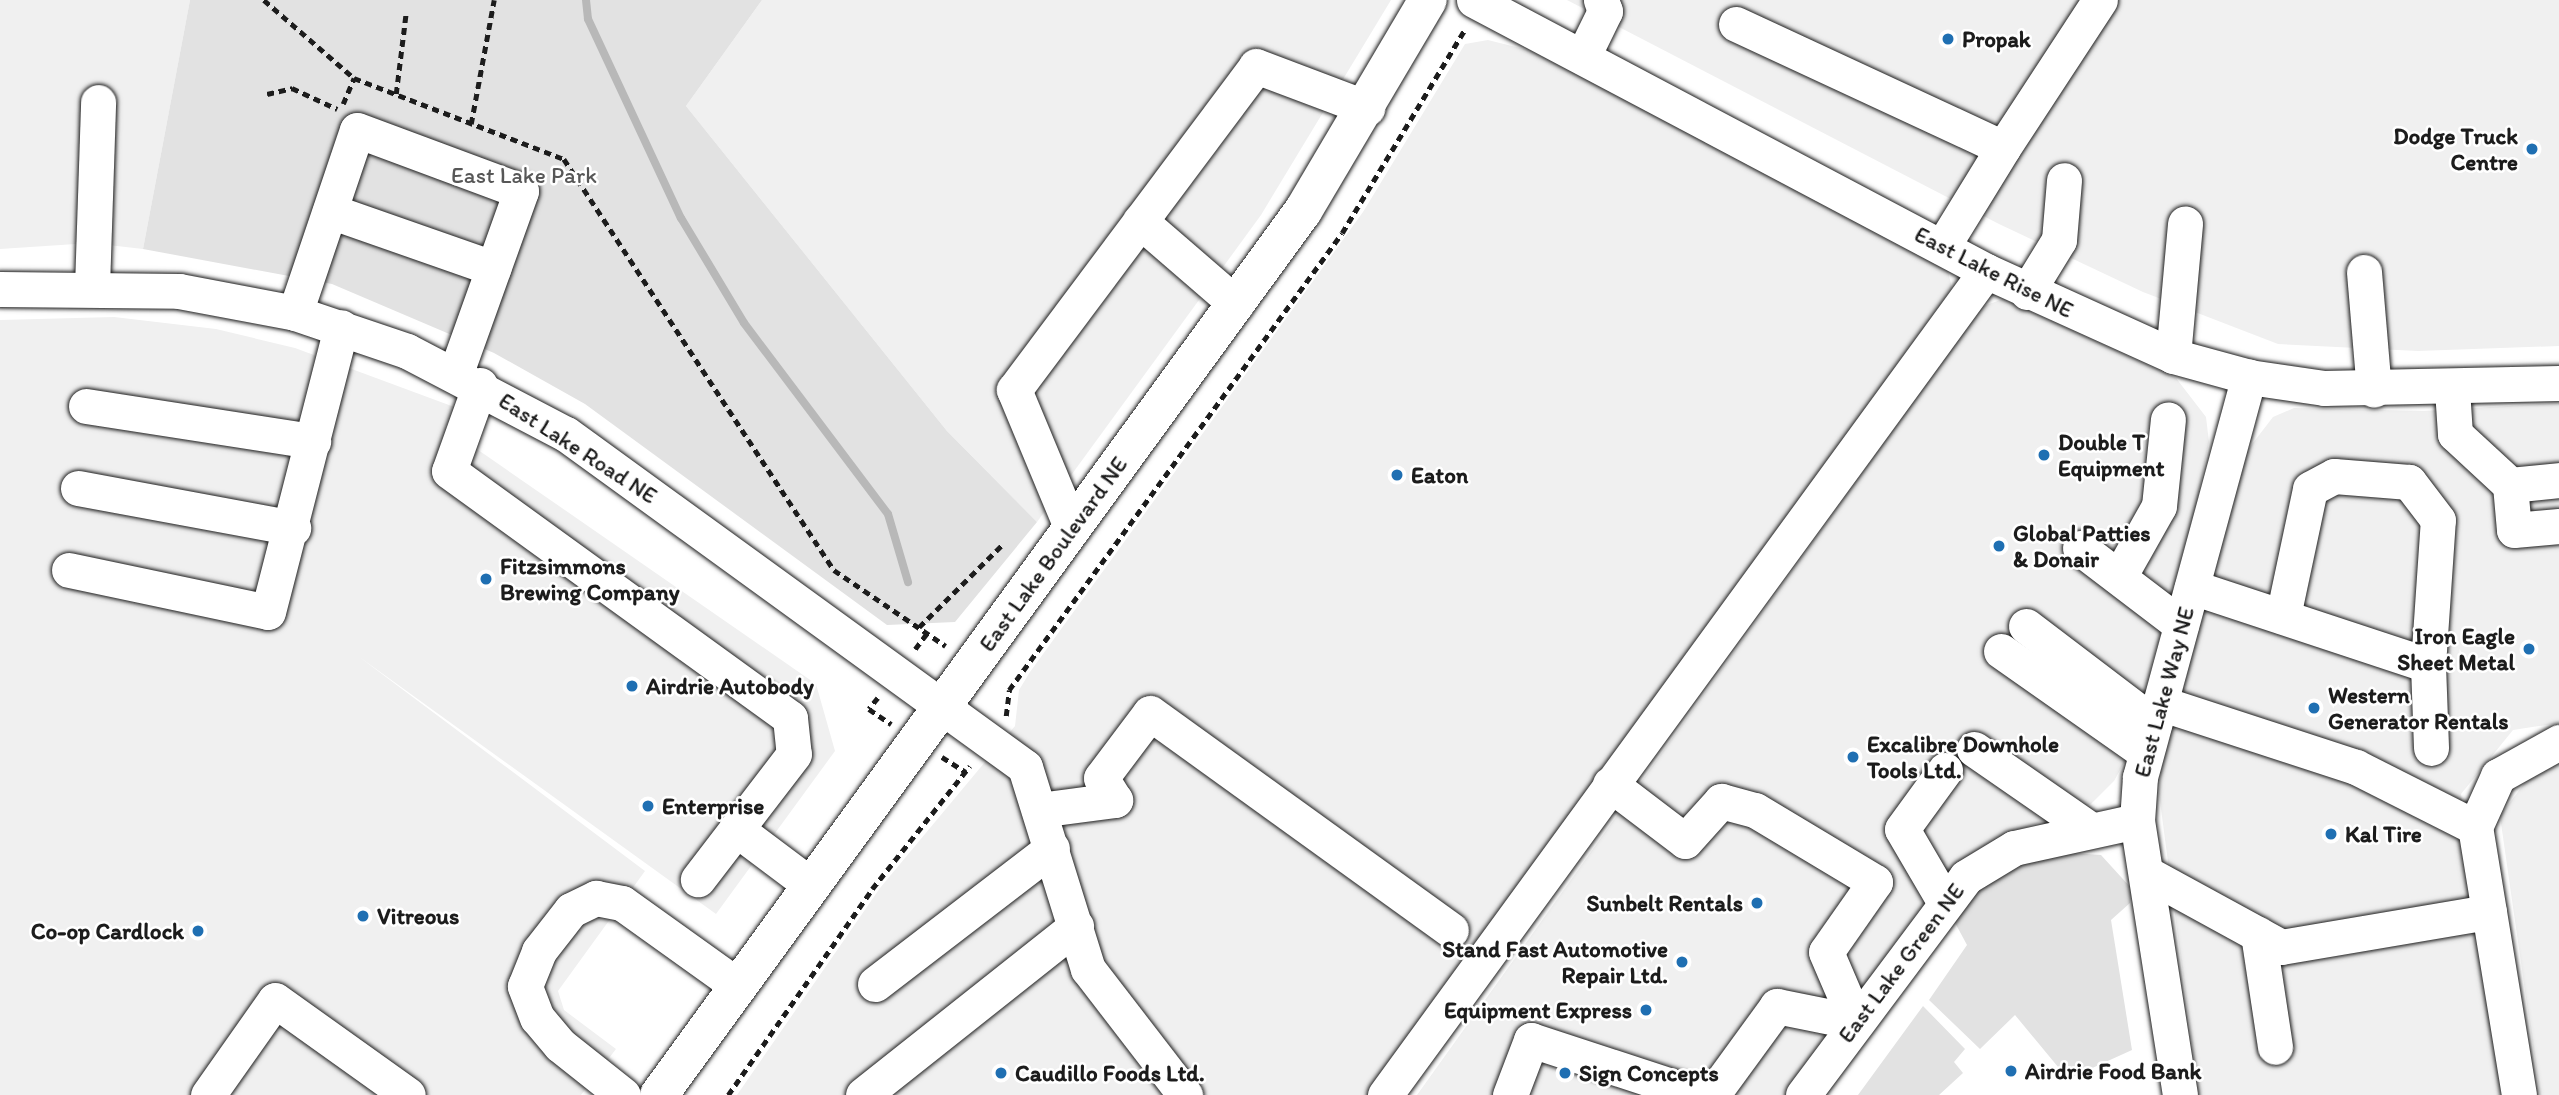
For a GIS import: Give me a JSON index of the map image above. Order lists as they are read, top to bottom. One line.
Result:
{"streets":{"main road":["East Lake Boulevard NE"],"street":["East Lake Rise NE","East Lake Road NE","East Lake Way NE","East Lake Green NE"]},"crossings":[["East Lake Rise NE","East Lake Way NE"],["East Lake Road NE","East Lake Boulevard NE"],["East Lake Way NE","East Lake Green NE"]],"parks":["East Lake Park"],"places":["Propak","Dodge Truck Centre","Double T Equipment","Eaton","Global Patties & Donair","Fitzsimmons Brewing Company","Iron Eagle Sheet Metal","Airdrie Autobody","Western Generator Rentals","Excalibre Downhole Tools Ltd.","Enterprise","Kal Tire","Sunbelt Rentals","Vitreous","Co-op Cardlock","Stand Fast Automotive Repair Ltd.","Equipment Express","Airdrie Food Bank","Caudillo Foods Ltd.","Sign Concepts"]}
